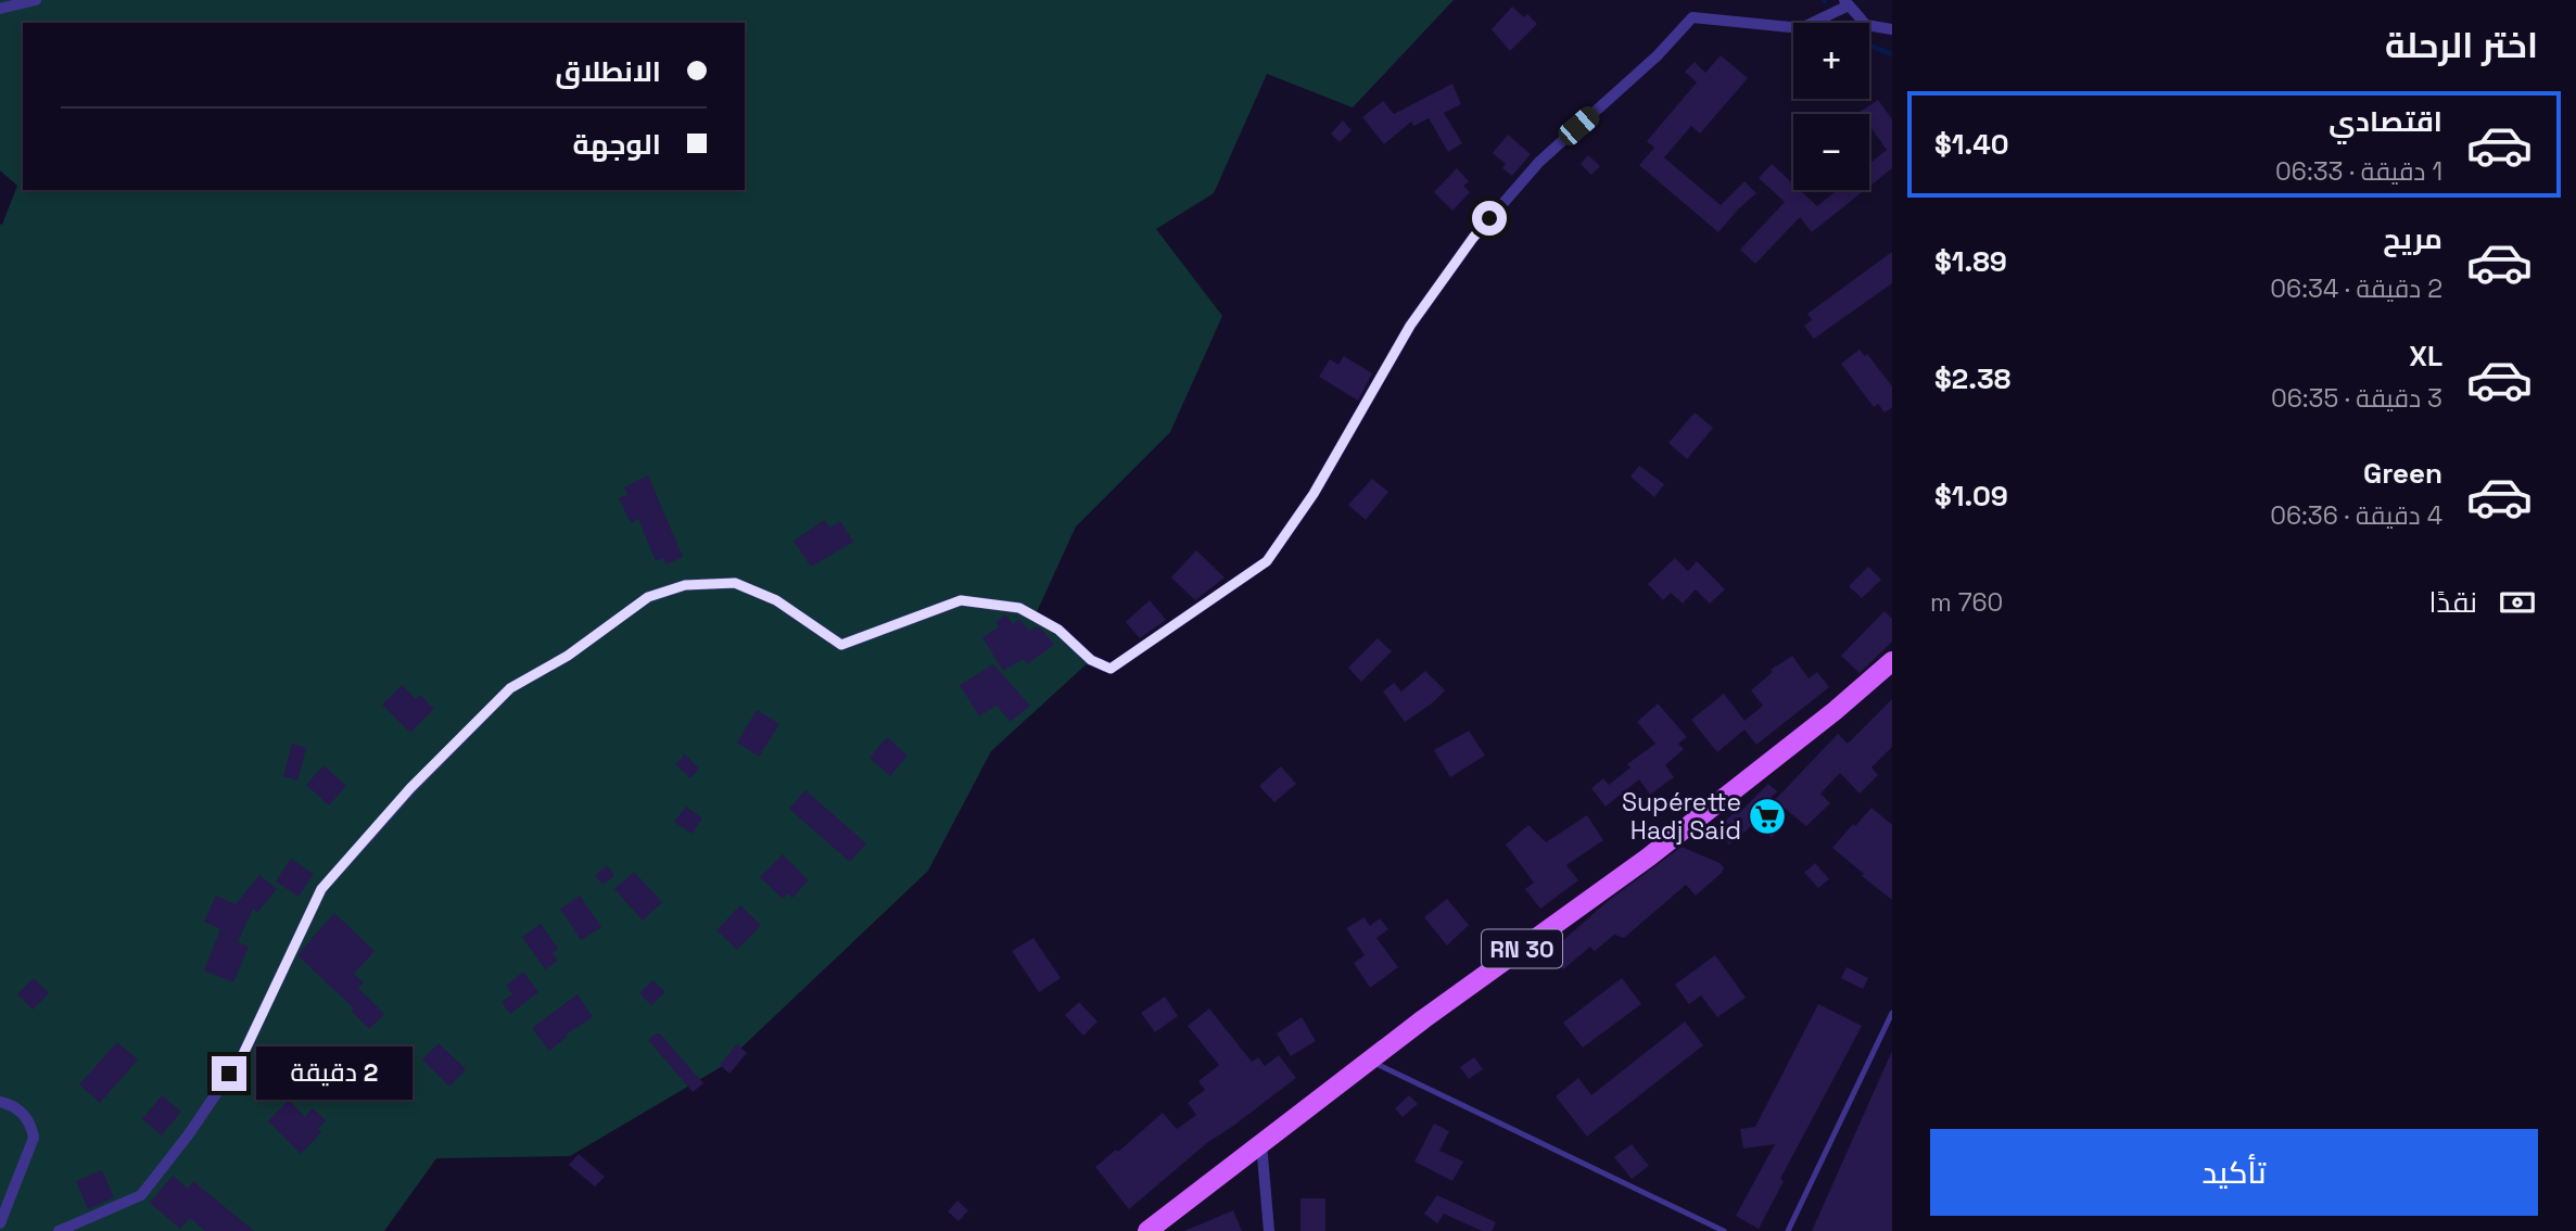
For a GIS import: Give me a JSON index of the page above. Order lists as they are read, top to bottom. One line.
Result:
{"streets":{"main road":["RN 30"]},"places":{"supermarket":["Supérette Hadj Said"]},"page":{"heading":"اختر الرحلة","map_buttons":["+","−"],"banner":["الانطلاق","الوجهة"],"list":[{"name":"اقتصادي","note":"1 دقيقة · 06:33","value":"$1.40"},{"name":"مريح","note":"2 دقيقة · 06:34","value":"$1.89"},{"name":"XL","note":"3 دقيقة · 06:35","value":"$2.38"},{"name":"Green","note":"4 دقيقة · 06:36","value":"$1.09"}],"pay":["نقدًا","760 m"],"bubble":"2 دقيقة","buttons":"تأكيد"}}
